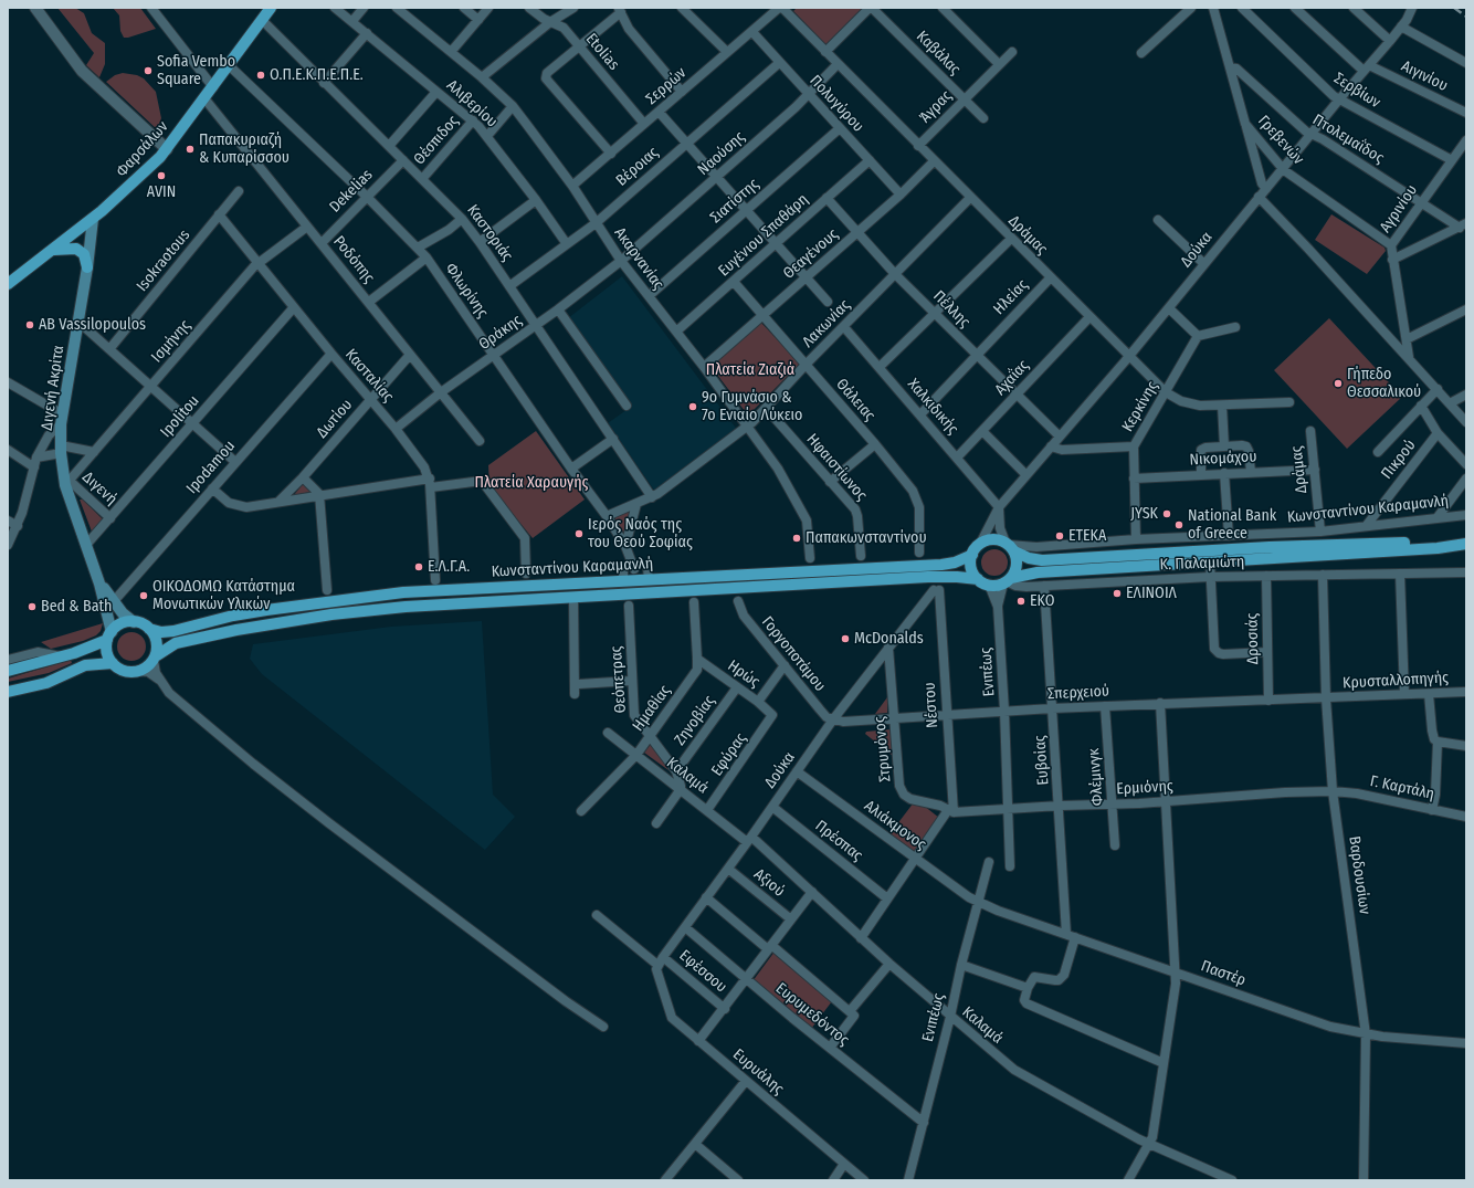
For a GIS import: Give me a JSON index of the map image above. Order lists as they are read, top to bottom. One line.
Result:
{"streets":{"main road":["Φαρσάλων","Διγενή Ακρίτα","Κωνσταντίνου Καραμανλή"],"street":["Etolias","Καβάλας","Αιγινίου","Σερρών","Σερβίων","Αλιβερίου","Πολυγύρου","Άγρας","Πτολεμαΐδος","Θέσπιδος","Γρεβενών","Ναούσης","Βέροιας","Dekelias","Σιατίστης","Αγρινίου","Καστοριάς","Ευγένιου Σπαθάρη","Δράμας","Δούκα","Θεαγένους","Ακαρνανίας","Ροδόπης","Isokraotous","Φλωρίνης","Ηλείας","Πέλλης","Λακωνίας","Θράκης","Ισμήνης","Κασταλίας","Αχαΐας","Θάλειας","Χαλκιδικής","Κερκίνης","Ipolitou","Δωτίου","Νικομάχου","Πικρού","Ipodamou","Ηφαιστίωνος","Διγενή","Κ. Παλαμιώτη","Δροσιάς","Γοργοποτάμου","Ενιπέως","Ηρώς","Θεόπετρας","Κρυσταλλοπηγής","Σπερχειού","Νέστου","Ημαθίας","Ζηνοβίας","Στρυμόνος","Εφύρας","Ευβοίας","Καλαμά","Φλέμινγκ","Ερμιόνης","Γ. Καρτάλη","Αλιάκμονος","Πρέσπας","Βαρδουσίων","Αξιού","Εφέσσου","Παστέρ","Ευρυμεδόντος","Ευρυάλης"]},"crossings":[["Etolias","Σερρών"],["Καβάλας","Άγρας"],["Αιγινίου","Δούκα"],["Σερρών","Πολυγύρου"],["Σερρών","Δράμας"],["Σερρών","Ακαρνανίας"],["Σερβίων","Αγρινίου"],["Σερβίων","Δούκα"],["Αλιβερίου","Θέσπιδος"],["Αλιβερίου","Βέροιας"],["Πολυγύρου","Ναούσης"],["Πολυγύρου","Βέροιας"],["Πολυγύρου","Σιατίστης"],["Πολυγύρου","Ευγένιου Σπαθάρη"],["Πολυγύρου","Θεαγένους"],["Άγρας","Δράμας"],["Πτολεμαΐδος","Γρεβενών"],["Πτολεμαΐδος","Αγρινίου"],["Πτολεμαΐδος","Δούκα"],["Θέσπιδος","Καστοριάς"],["Γρεβενών","Αγρινίου"],["Γρεβενών","Δούκα"],["Φαρσάλων","Καστοριάς"],["Φαρσάλων","Ροδόπης"],["Φαρσάλων","Φλωρίνης"],["Φαρσάλων","Διγενή Ακρίτα"],["Ναούσης","Δράμας"],["Ναούσης","Ακαρνανίας"],["Ναούσης","Θράκης"],["Βέροιας","Καστοριάς"],["Βέροιας","Ακαρνανίας"],["Dekelias","Καστοριάς"],["Dekelias","Ροδόπης"],["Dekelias","Φλωρίνης"],["Σιατίστης","Ακαρνανίας"],["Καστοριάς","Λακωνίας"],["Καστοριάς","Θράκης"],["Ευγένιου Σπαθάρη","Ακαρνανίας"],["Ευγένιου Σπαθάρη","Πέλλης"],["Ευγένιου Σπαθάρη","Θάλειας"],["Δράμας","Δούκα"],["Δράμας","Θεαγένους"],["Δράμας","Ηλείας"],["Δράμας","Λακωνίας"],["Δράμας","Αχαΐας"],["Δράμας","Κερκίνης"],["Δράμας","Νικομάχου"],["Δράμας","Κωνσταντίνου Καραμανλή"],["Δούκα","Πέλλης"],["Δούκα","Χαλκιδικής"],["Δούκα","Κωνσταντίνου Καραμανλή"],["Δούκα","Κ. Παλαμιώτη"],["Δούκα","Γοργοποτάμου"],["Δούκα","Ενιπέως"],["Δούκα","Σπερχειού"],["Δούκα","Νέστου"],["Δούκα","Στρυμόνος"],["Δούκα","Καλαμά"],["Δούκα","Αλιάκμονος"],["Δούκα","Πρέσπας"],["Δούκα","Αξιού"],["Δούκα","Εφέσσου"],["Δούκα","Ευρυμεδόντος"],["Δούκα","Ευρυάλης"],["Θεαγένους","Ακαρνανίας"],["Θεαγένους","Πέλλης"],["Θεαγένους","Θάλειας"],["Ακαρνανίας","Λακωνίας"],["Ακαρνανίας","Θράκης"],["Ροδόπης","Θράκης"],["Ροδόπης","Ισμήνης"],["Ροδόπης","Δωτίου"],["Isokraotous","Κασταλίας"],["Φλωρίνης","Λακωνίας"],["Φλωρίνης","Θράκης"],["Ηλείας","Πέλλης"],["Ηλείας","Χαλκιδικής"],["Πέλλης","Λακωνίας"],["Πέλλης","Αχαΐας"],["Λακωνίας","Θάλειας"],["Λακωνίας","Χαλκιδικής"],["Λακωνίας","Ηφαιστίωνος"],["Θράκης","Κασταλίας"],["Ισμήνης","Κασταλίας"],["Ισμήνης","Διγενή Ακρίτα"],["Ισμήνης","Διγενή"],["Κασταλίας","Ipolitou"],["Κασταλίας","Δωτίου"],["Κασταλίας","Ipodamou"],["Αχαΐας","Χαλκιδικής"],["Διγενή Ακρίτα","Ipolitou"],["Διγενή Ακρίτα","Ipodamou"],["Διγενή Ακρίτα","Διγενή"],["Διγενή Ακρίτα","Κωνσταντίνου Καραμανλή"],["Κερκίνης","Νικομάχου"],["Κερκίνης","Κωνσταντίνου Καραμανλή"],["Ipolitou","Διγενή"],["Πικρού","Κωνσταντίνου Καραμανλή"],["Κωνσταντίνου Καραμανλή","Κ. Παλαμιώτη"],["Κωνσταντίνου Καραμανλή","Ενιπέως"],["Κ. Παλαμιώτη","Δροσιάς"],["Κ. Παλαμιώτη","Ενιπέως"],["Κ. Παλαμιώτη","Ευβοίας"],["Κ. Παλαμιώτη","Βαρδουσίων"],["Δροσιάς","Σπερχειού"],["Γοργοποτάμου","Σπερχειού"],["Ενιπέως","Σπερχειού"],["Ενιπέως","Καλαμά"],["Ενιπέως","Ερμιόνης"],["Ενιπέως","Αλιάκμονος"],["Ενιπέως","Παστέρ"],["Ενιπέως","Ευρυμεδόντος"],["Ηρώς","Ημαθίας"],["Ηρώς","Ζηνοβίας"],["Ηρώς","Εφύρας"],["Θεόπετρας","Ημαθίας"],["Θεόπετρας","Ζηνοβίας"],["Θεόπετρας","Καλαμά"],["Κρυσταλλοπηγής","Σπερχειού"],["Κρυσταλλοπηγής","Βαρδουσίων"],["Σπερχειού","Νέστου"],["Σπερχειού","Στρυμόνος"],["Σπερχειού","Ευβοίας"],["Σπερχειού","Φλέμινγκ"],["Σπερχειού","Βαρδουσίων"],["Νέστου","Στρυμόνος"],["Νέστου","Ερμιόνης"],["Ημαθίας","Καλαμά"],["Στρυμόνος","Ερμιόνης"],["Εφύρας","Καλαμά"],["Ευβοίας","Ερμιόνης"],["Ευβοίας","Παστέρ"],["Φλέμινγκ","Ερμιόνης"],["Ερμιόνης","Γ. Καρτάλη"],["Ερμιόνης","Βαρδουσίων"],["Γ. Καρτάλη","Βαρδουσίων"],["Αλιάκμονος","Παστέρ"],["Βαρδουσίων","Παστέρ"],["Εφέσσου","Ευρυάλης"]],"parks":["Πλατεία Ζιαζιά","Πλατεία Χαραυγής"],"places":["Sofia Vembo Square","Ο.Π.Ε.Κ.Π.Ε.Π.Ε.","Παπακυριαζή & Κυπαρίσσου","AVIN","AB Vassilopoulos","Γήπεδο Θεσσαλικού","9ο Γυμνάσιο & 7ο Ενιαίο Λύκειο","JYSK","National Bank of Greece","Ιερός Ναός της του Θεού Σοφίας","ΕΤΕΚΑ","Παπακωνσταντίνου","Ε.Λ.Γ.Α.","ΕΛΙΝΟΙΛ","ΟΙΚΟΔΟΜΩ Κατάστημα Μονωτικών Υλικών","EKO","Bed & Bath","McDonalds"]}
